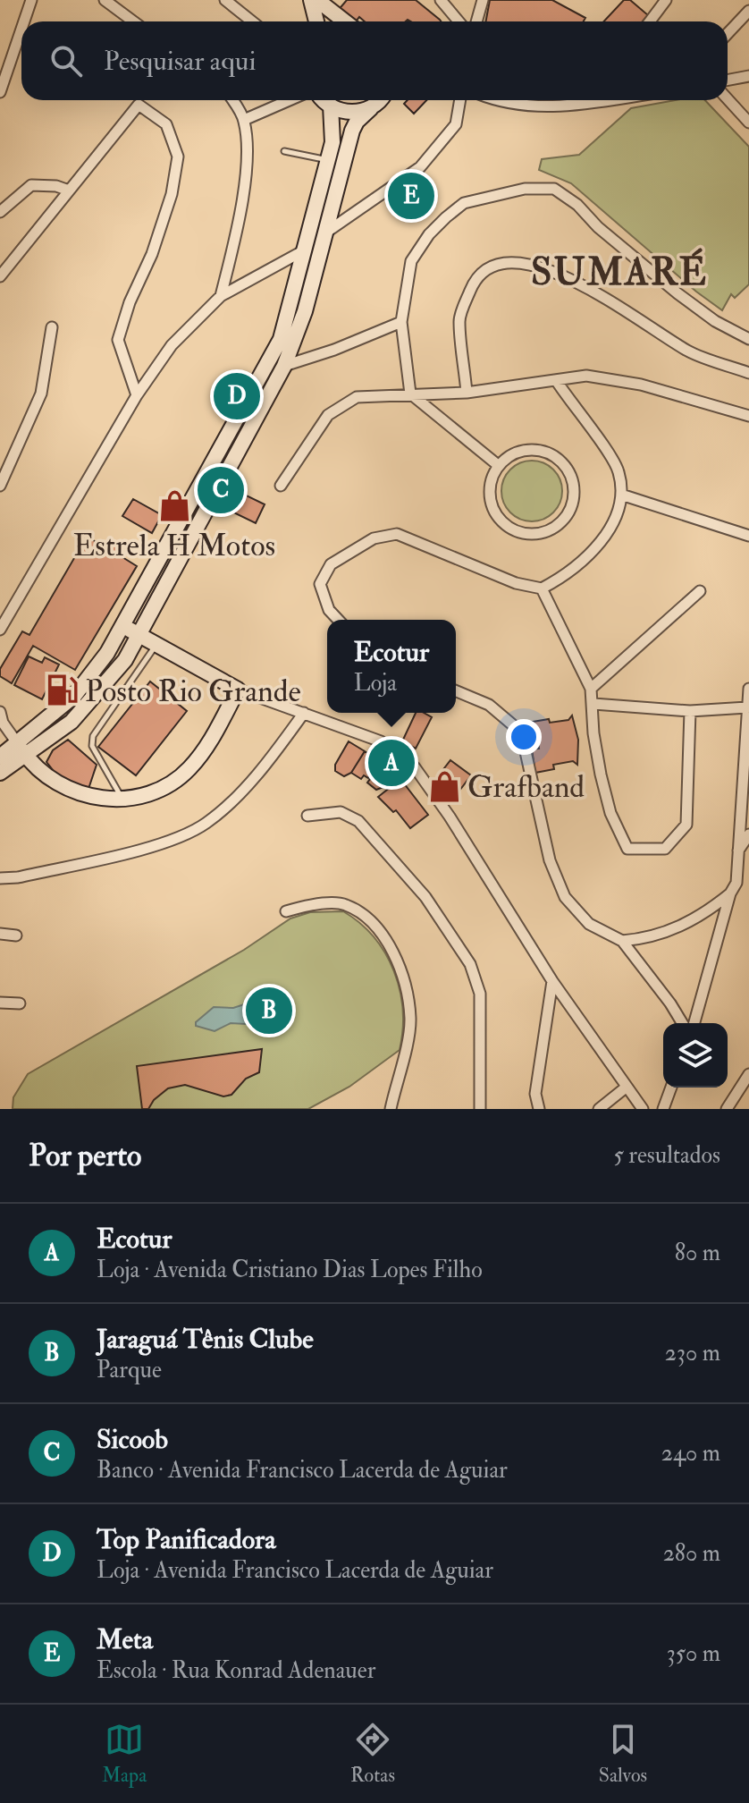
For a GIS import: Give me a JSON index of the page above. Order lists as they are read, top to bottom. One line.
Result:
{"districts":["SUMARÉ"],"places":{"shop":["Estrela H Motos","Grafband"],"fuel station":["Posto Rio Grande"]},"page":{"search":"Pesquisar aqui","pins":["E","D","C","A","B"],"popup":["Ecotur","Loja"],"heading":["Por perto","5 resultados"],"list":[{"mark":"A","name":"Ecotur","note":"Loja · Avenida Cristiano Dias Lopes Filho","value":"80 m"},{"mark":"B","name":"Jaraguá Tênis Clube","note":"Parque","value":"230 m"},{"mark":"C","name":"Sicoob","note":"Banco · Avenida Francisco Lacerda de Aguiar","value":"240 m"},{"mark":"D","name":"Top Panificadora","note":"Loja · Avenida Francisco Lacerda de Aguiar","value":"280 m"},{"mark":"E","name":"Meta","note":"Escola · Rua Konrad Adenauer","value":"350 m"}],"nav":["Mapa","Rotas","Salvos"]}}
